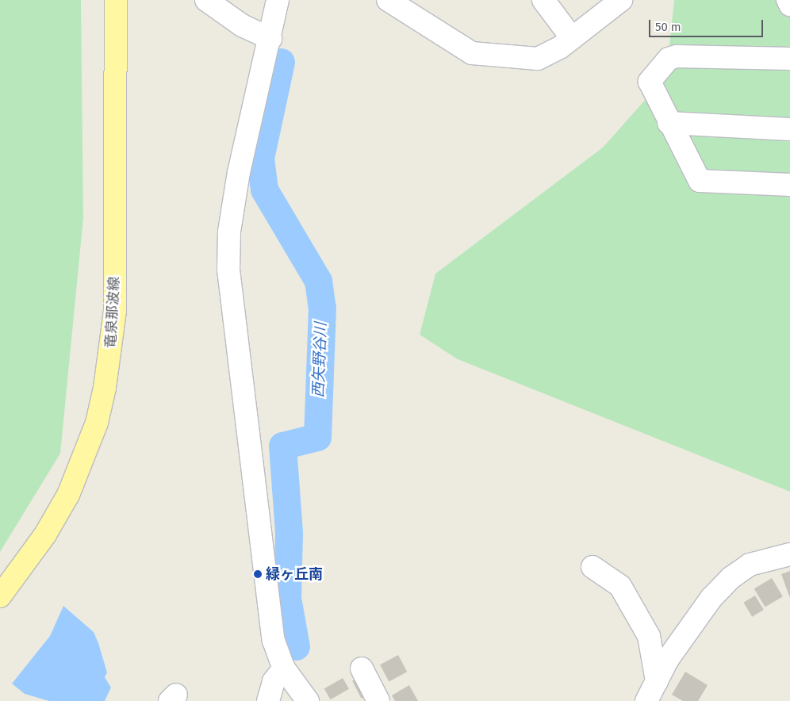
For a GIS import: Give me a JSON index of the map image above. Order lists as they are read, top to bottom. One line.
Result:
{"streets":{"main road":["竜泉那波線"]},"water":["西矢野谷川"],"places":["緑ヶ丘南"],"scale_bar":"50 m"}
